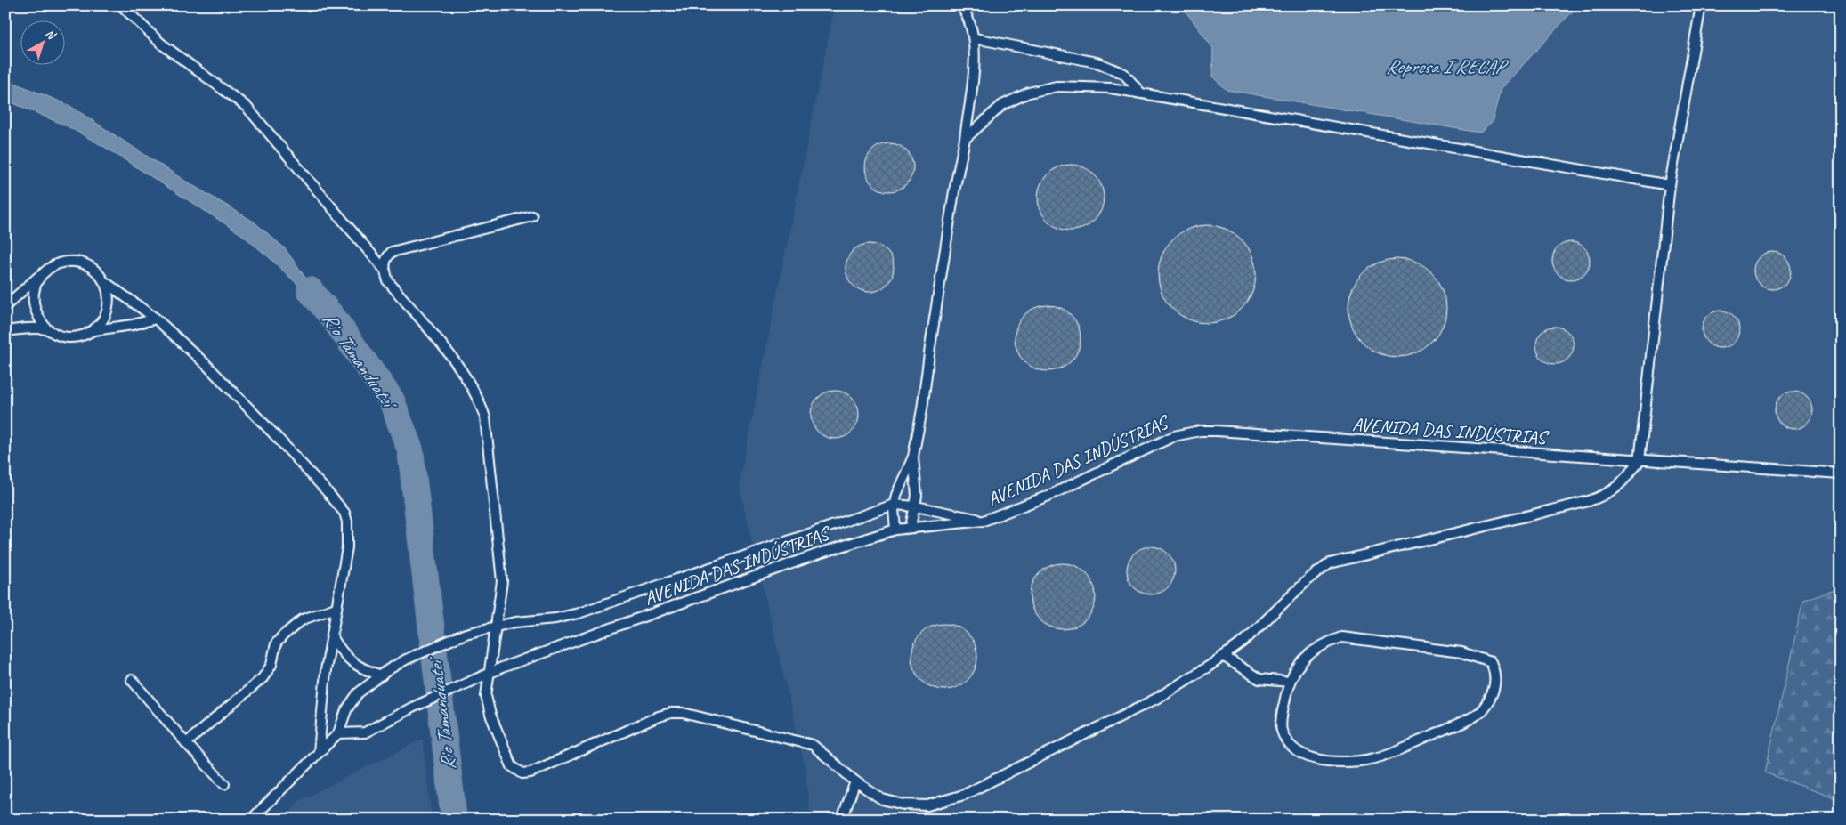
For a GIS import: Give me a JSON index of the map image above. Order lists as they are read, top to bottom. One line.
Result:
{"streets":{"lane":["AVENIDA DAS INDÚSTRIAS"]},"water":["Represa I RECAP","Rio Tamanduateí"],"north":"top right"}
